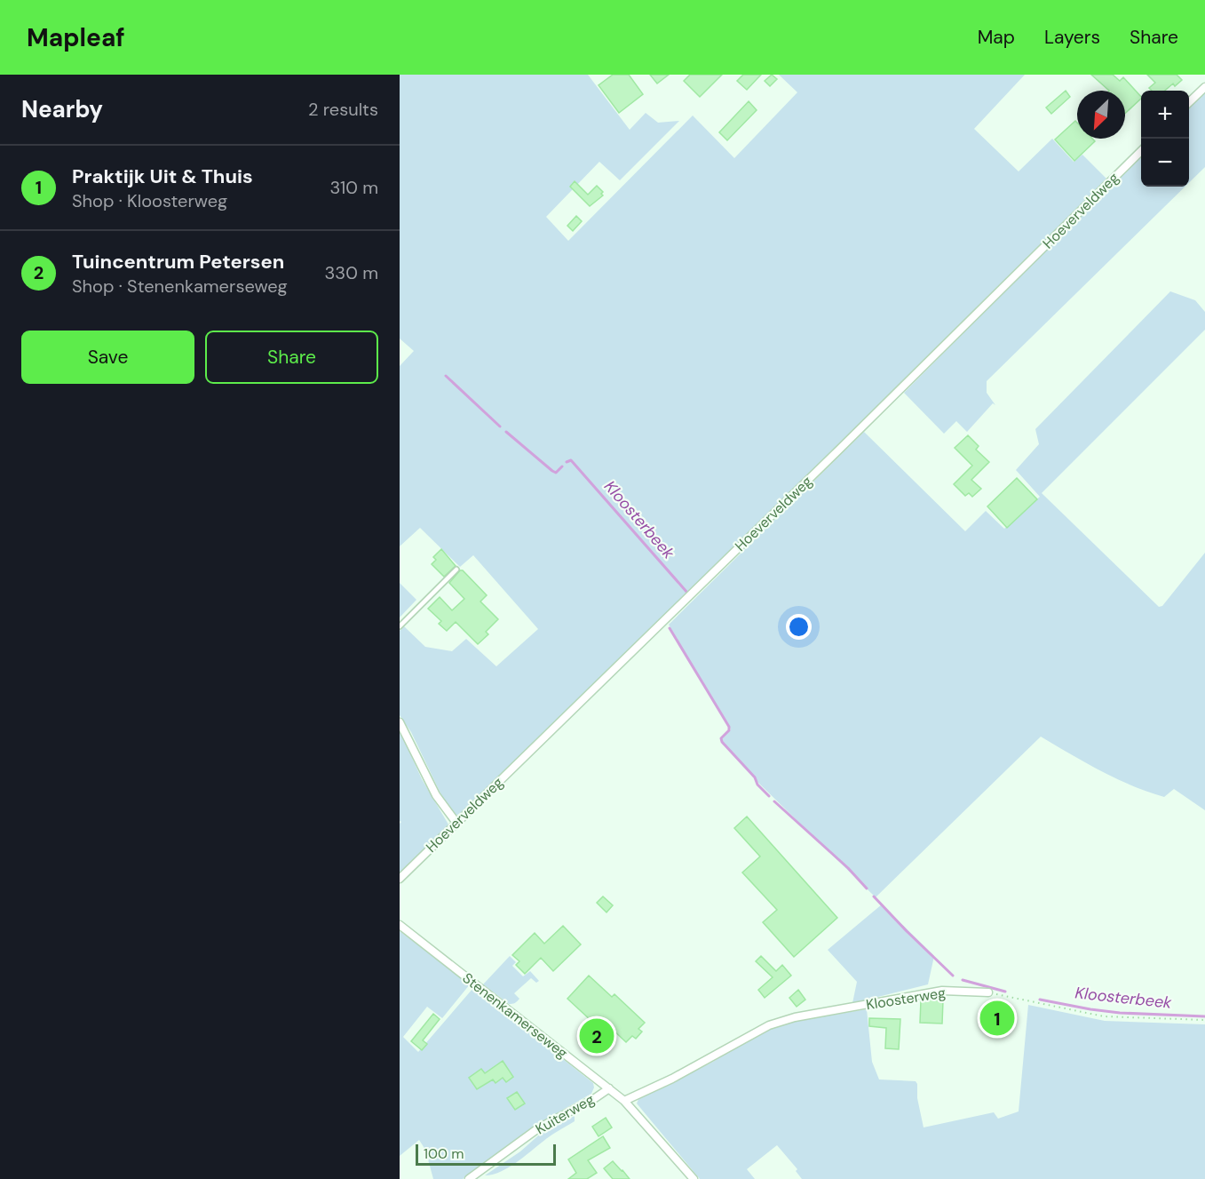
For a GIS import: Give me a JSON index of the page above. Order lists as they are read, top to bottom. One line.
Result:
{"streets":{"street":["Hoeverveldweg","Kloosterweg","Stenenkamerseweg","Kuiterweg"]},"crossings":[["Kloosterweg","Stenenkamerseweg"],["Stenenkamerseweg","Kuiterweg"]],"water":["Kloosterbeek"],"scale_bar":"100 m","north":"bottom left","page":{"header":"Mapleaf","nav":["Map","Layers","Share"],"heading":["Nearby","2 results"],"map_buttons":["+","−"],"list":[{"mark":"1","name":"Praktijk Uit & Thuis","note":"Shop · Kloosterweg","value":"310 m"},{"mark":"2","name":"Tuincentrum Petersen","note":"Shop · Stenenkamerseweg","value":"330 m"}],"buttons":["Save","Share"],"pins":["1","2"],"scale":"100 m"}}
